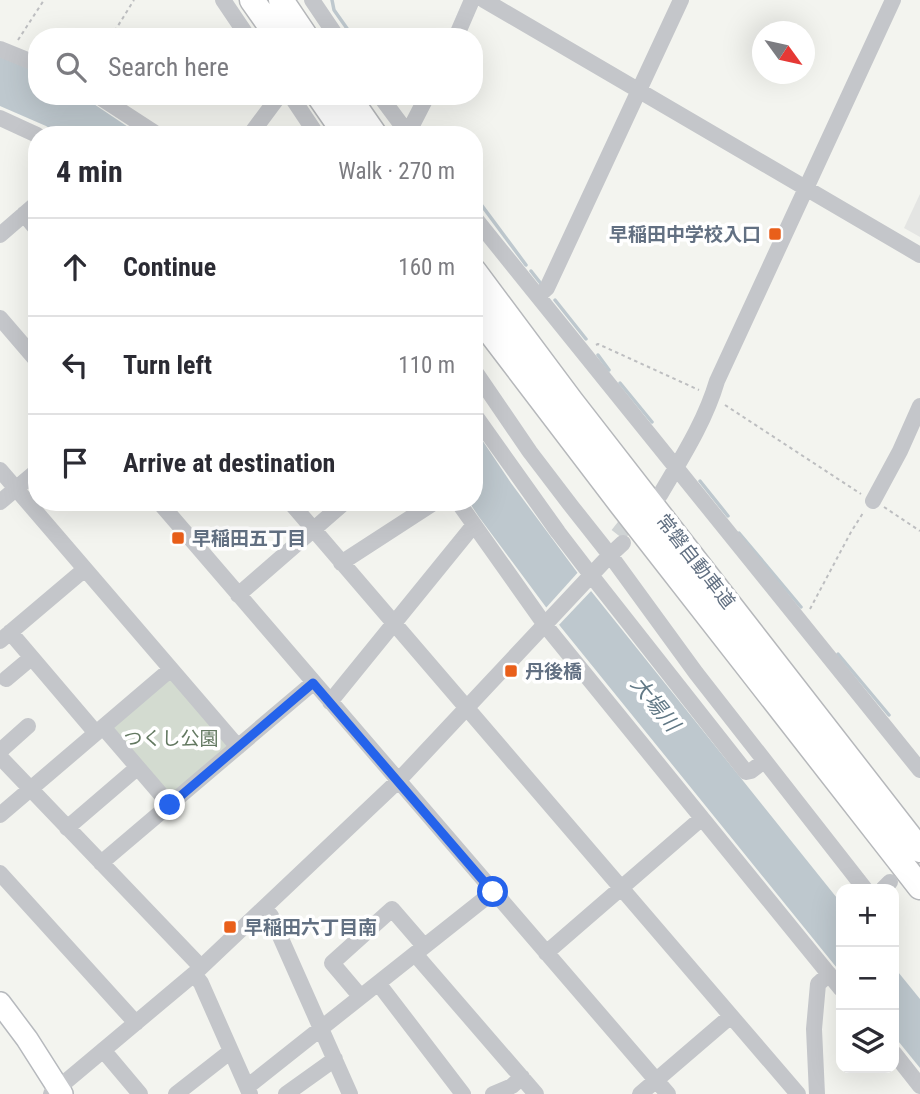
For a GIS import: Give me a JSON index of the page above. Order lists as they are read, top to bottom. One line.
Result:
{"streets":{"highway":["常磐自動車道"]},"water":["大場川"],"parks":["つくし公園"],"places":{"transit":["早稲田中学校入口","早稲田五丁目","丹後橋","早稲田六丁目南"]},"north":"bottom right","page":{"search":"Search here","heading":["4 min","Walk · 270 m"],"list":[["Continue","160 m"],["Turn left","110 m"],"Arrive at destination"],"map_buttons":["+","−"]}}
